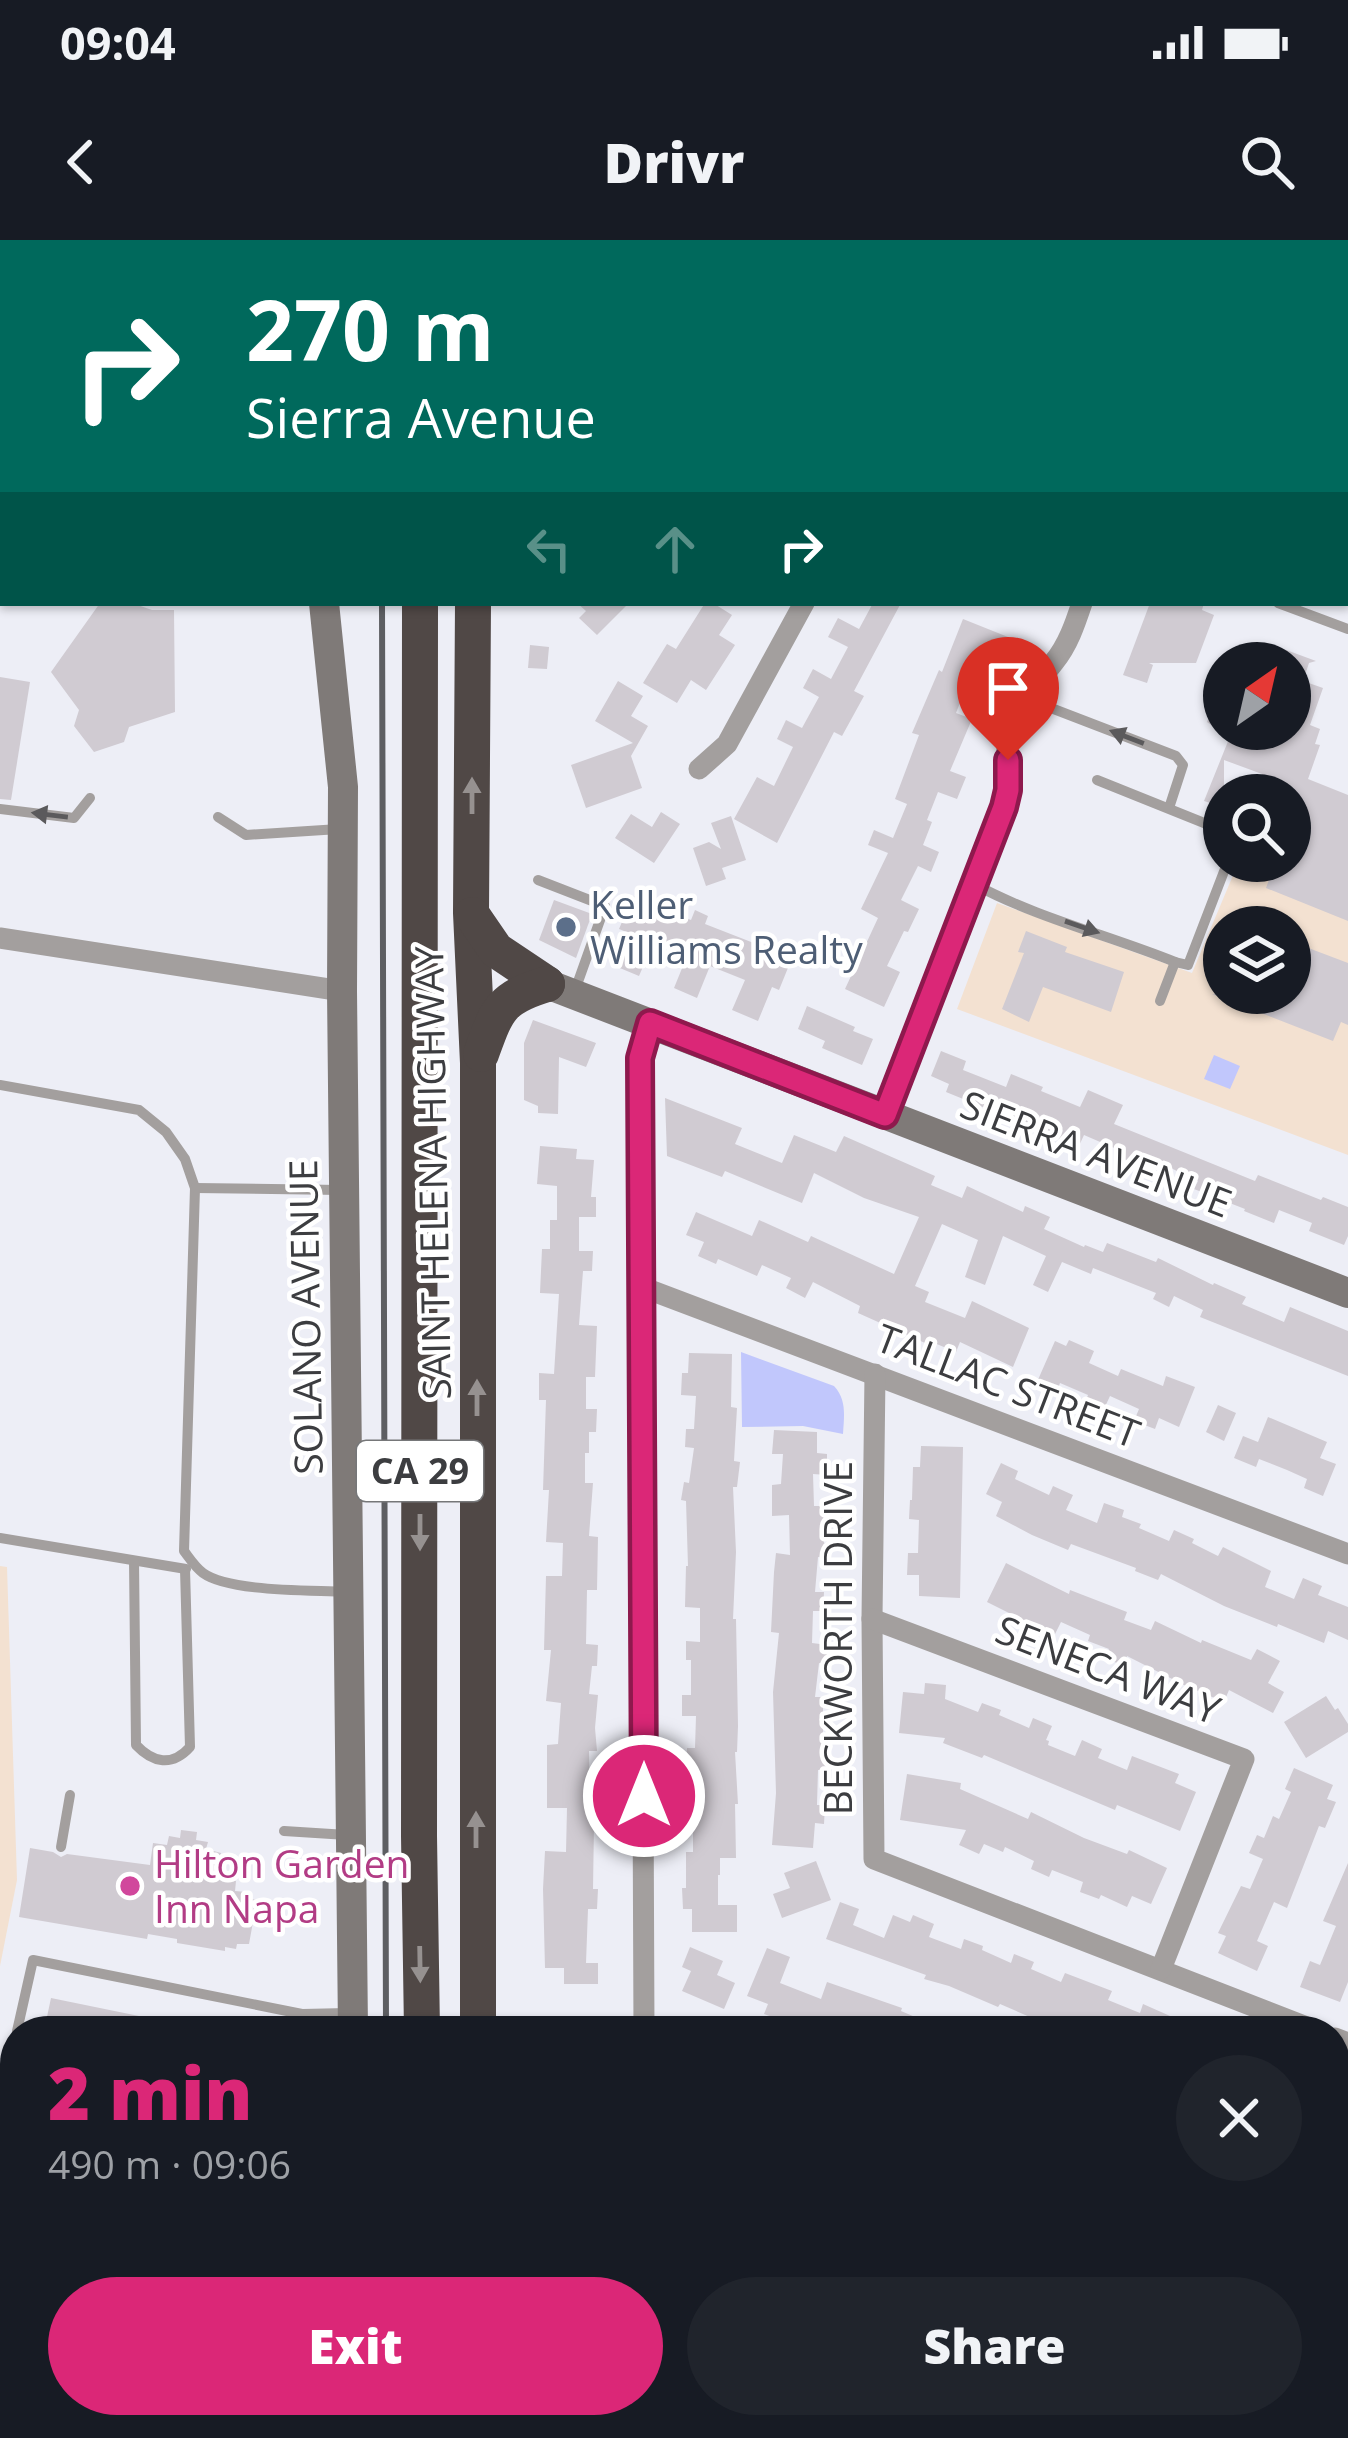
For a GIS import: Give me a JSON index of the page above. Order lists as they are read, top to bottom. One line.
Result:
{"streets":{"highway":["SAINT HELENA HIGHWAY","CA 29"],"street":["SIERRA AVENUE","SOLANO AVENUE","TALLAC STREET","BECKWORTH DRIVE","SENECA WAY"]},"crossings":[["TALLAC STREET","BECKWORTH DRIVE"],["BECKWORTH DRIVE","SENECA WAY"]],"places":["Keller Williams Realty","Hilton Garden Inn Napa"],"north":"top right","page":{"status":"09:04","header":"Drivr","turn":["270 m","Sierra Avenue"],"heading":["2 min","490 m · 09:06"],"buttons":["Exit","Share"]}}
